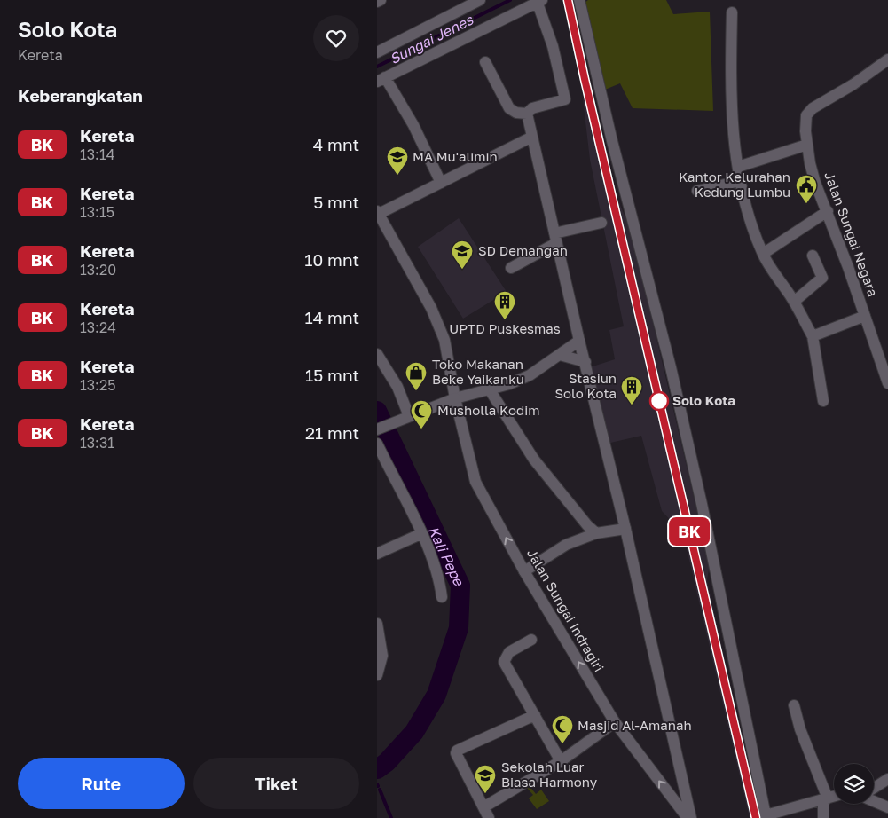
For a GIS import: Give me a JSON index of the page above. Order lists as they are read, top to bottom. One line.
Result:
{"streets":{"street":["Jalan Sungai Negara","Jalan Sungai Indragiri"]},"water":["Sungai Jenes","Kali Pepe"],"places":{"school or university":["MA Mu'alimin","SD Demangan","Sekolah Luar Biasa Harmony"],"public building":["Kantor Kelurahan Kedung Lumbu"],"building":["UPTD Puskesmas","Stasiun Solo Kota"],"shop":["Toko Makanan Beke Yaikanku"],"other":["Solo Kota"],"mosque":["Musholla Kodim","Masjid Al-Amanah"]},"page":{"heading":[["Solo Kota","Kereta"],"Keberangkatan"],"on_map":"BK","list":[{"mark":"BK","name":"Kereta","note":"13:14","value":"4 mnt"},{"mark":"BK","name":"Kereta","note":"13:15","value":"5 mnt"},{"mark":"BK","name":"Kereta","note":"13:20","value":"10 mnt"},{"mark":"BK","name":"Kereta","note":"13:24","value":"14 mnt"},{"mark":"BK","name":"Kereta","note":"13:25","value":"15 mnt"},{"mark":"BK","name":"Kereta","note":"13:31","value":"21 mnt"}],"buttons":["Rute","Tiket"]}}
